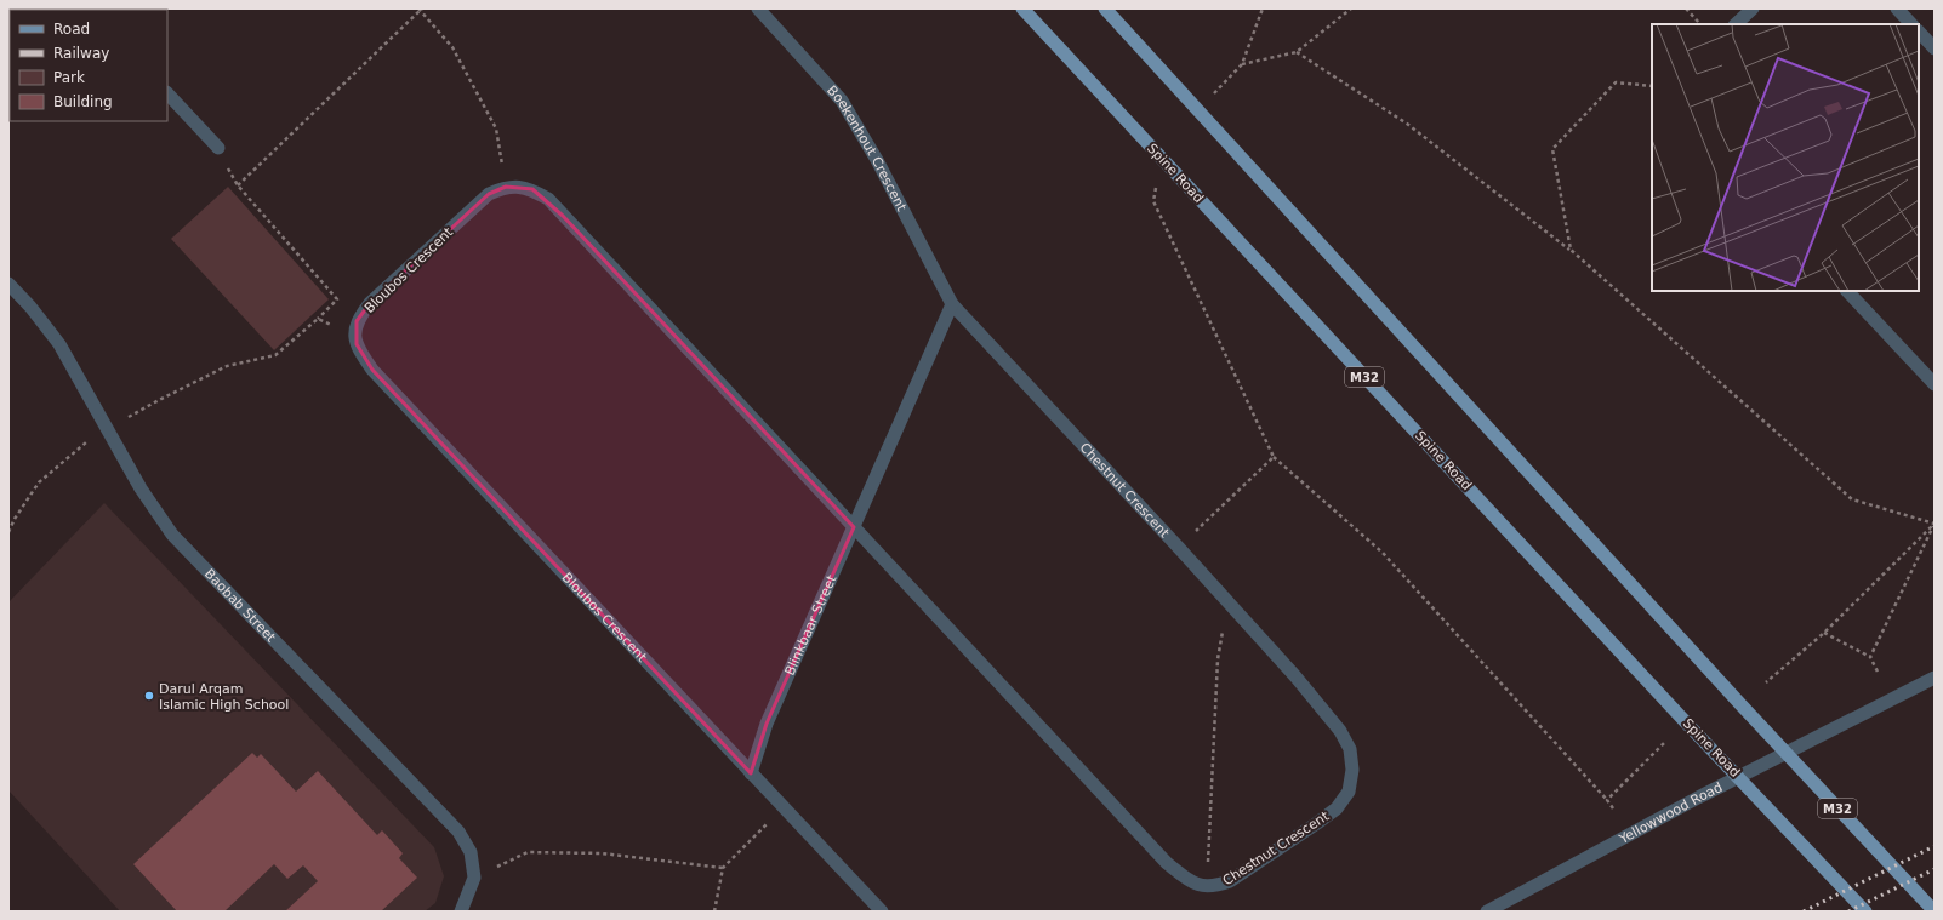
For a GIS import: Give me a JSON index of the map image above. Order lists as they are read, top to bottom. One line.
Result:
{"streets":{"main road":["Spine Road","M32"],"street":["Boekenhout Crescent","Bloubos Crescent","Chestnut Crescent","Baobab Street","Blinkbaar Street","Yellowwood Road"]},"crossings":[["Boekenhout Crescent","Chestnut Crescent"],["Boekenhout Crescent","Blinkbaar Street"],["Bloubos Crescent","Blinkbaar Street"],["Chestnut Crescent","Blinkbaar Street"]],"places":["Darul Arqam Islamic High School"],"legend":["Road","Railway","Park","Building"]}
